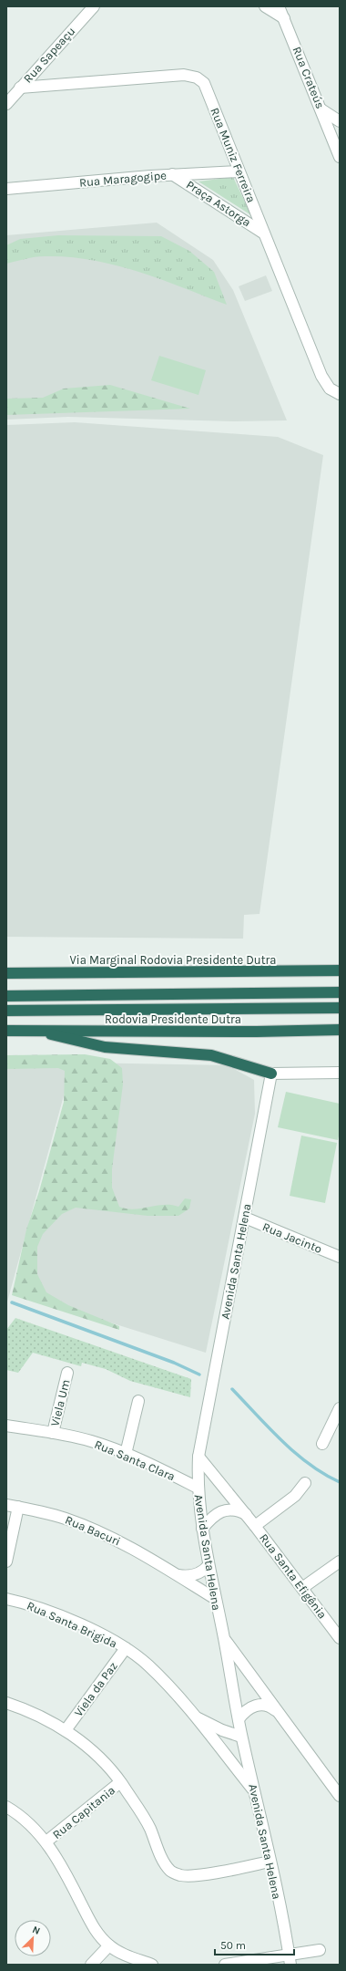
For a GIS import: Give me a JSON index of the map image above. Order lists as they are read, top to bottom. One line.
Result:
{"streets":{"highway":["Via Marginal Rodovia Presidente Dutra","Rodovia Presidente Dutra"],"street":["Rua Sapeaçu","Rua Crateús","Rua Muniz Ferreira","Rua Maragogipe","Praça Astorga","Rua Jacinto","Avenida Santa Helena","Viela Um","Rua Santa Clara","Rua Bacuri","Rua Santa Efigênia","Rua Santa Brigida","Viela da Paz","Rua Capitania"]},"crossings":[["Rua Sapeaçu","Rua Muniz Ferreira"],["Rua Muniz Ferreira","Rua Maragogipe"],["Rua Muniz Ferreira","Praça Astorga"],["Rua Maragogipe","Praça Astorga"],["Rua Jacinto","Avenida Santa Helena"],["Avenida Santa Helena","Rua Santa Clara"],["Avenida Santa Helena","Rua Bacuri"],["Avenida Santa Helena","Rua Santa Efigênia"],["Avenida Santa Helena","Rua Santa Brigida"],["Viela Um","Rua Santa Clara"],["Rua Santa Brigida","Viela da Paz"]],"scale_bar":"50 m","north":"top right"}
